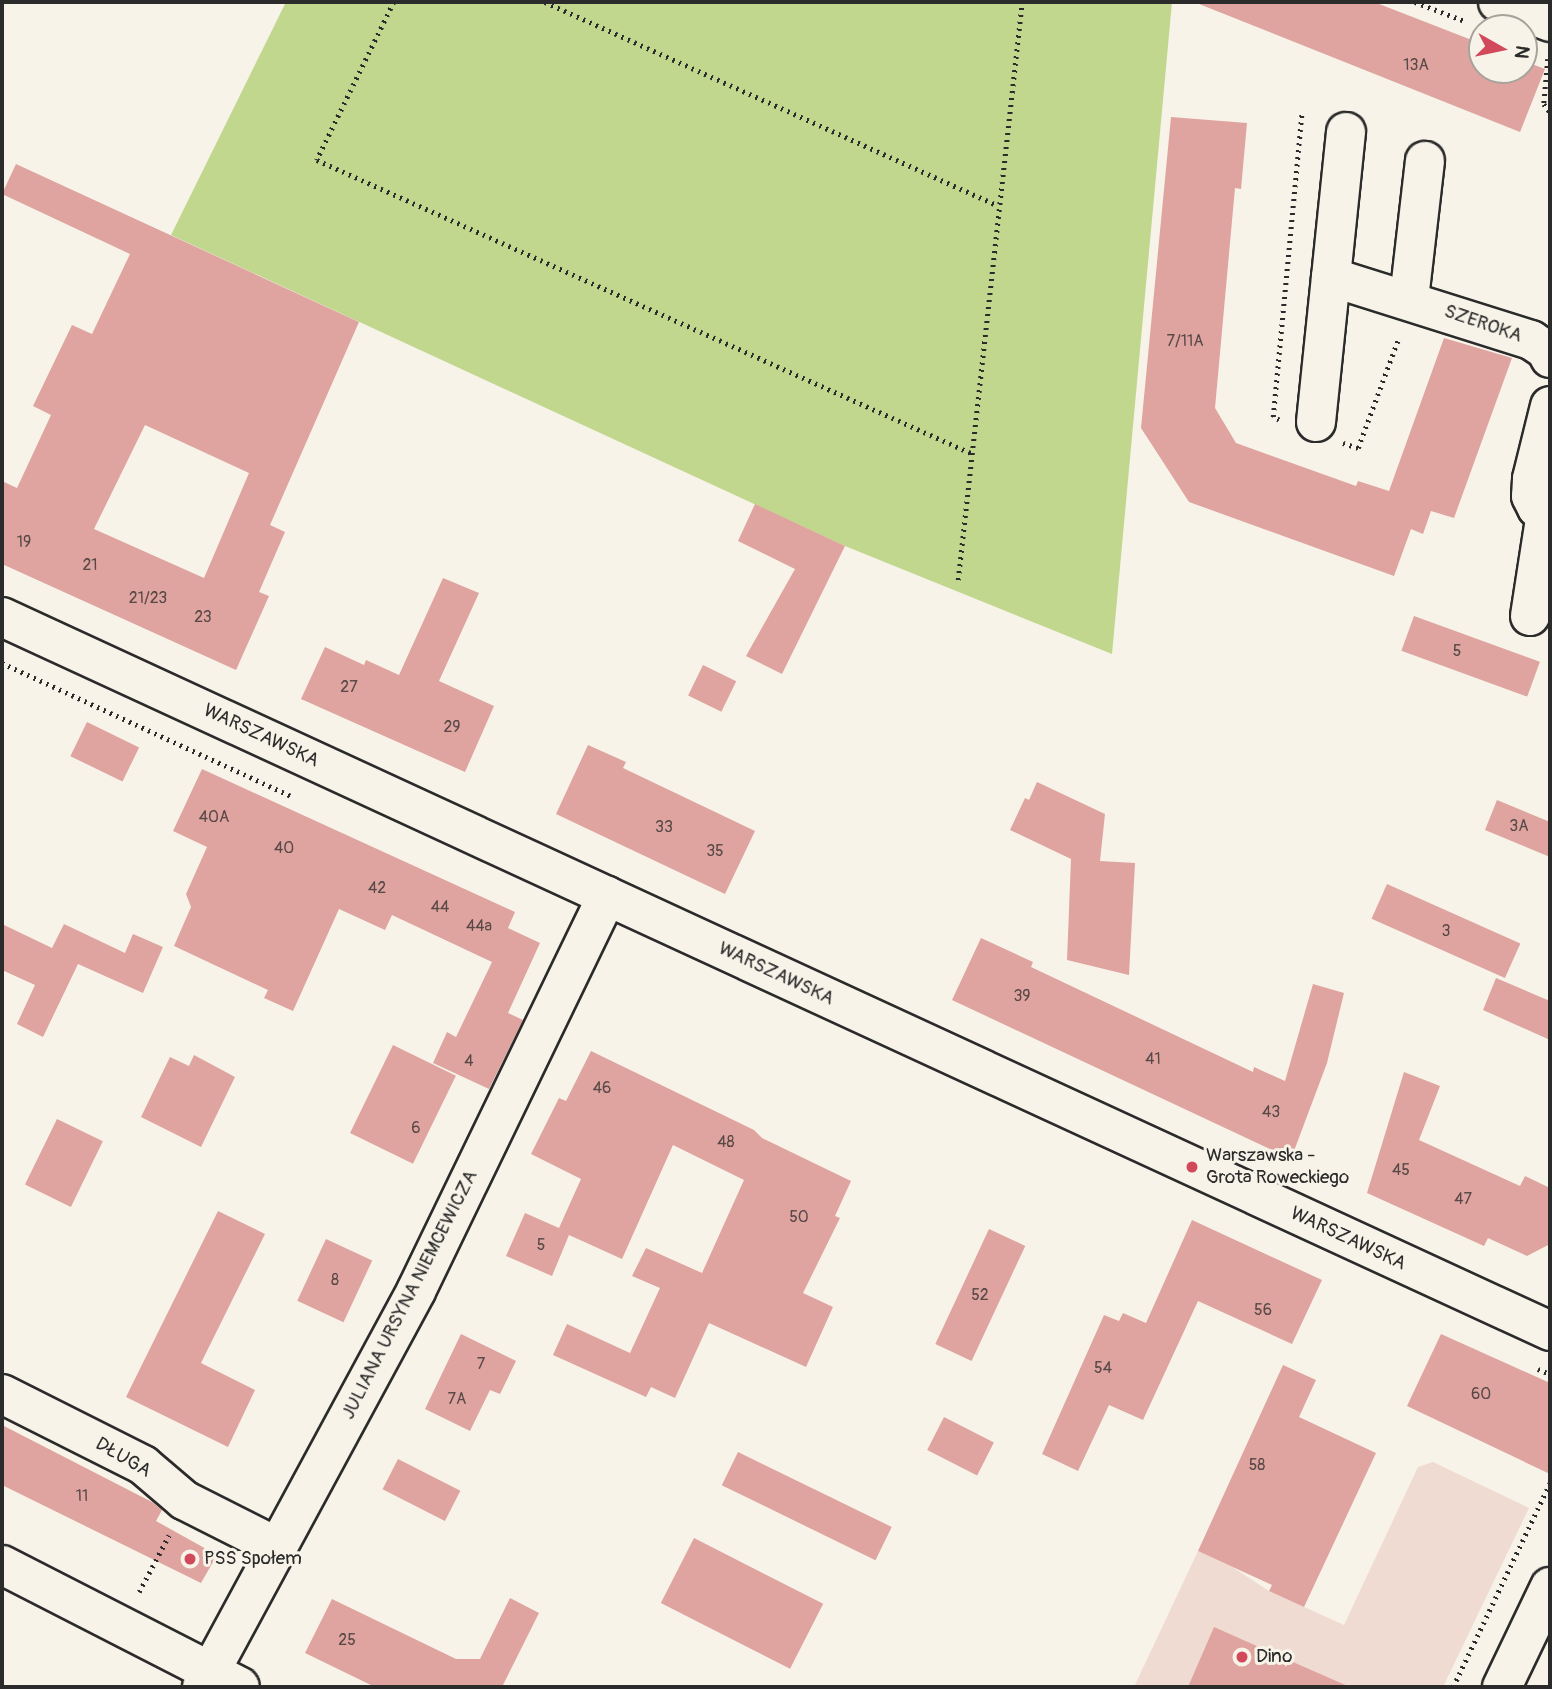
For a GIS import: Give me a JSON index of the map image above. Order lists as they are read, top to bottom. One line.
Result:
{"streets":{"street":["SZEROKA","WARSZAWSKA","JULIANA URSYNA NIEMCEWICZA","DŁUGA"]},"crossings":[["WARSZAWSKA","JULIANA URSYNA NIEMCEWICZA"],["JULIANA URSYNA NIEMCEWICZA","DŁUGA"]],"places":["Warszawska - Grota Roweckiego","PSS Społem","Dino"],"house_numbers":["13A","7/11A","19","21","21/23","23","5","27","29","40A","3A","33","40","35","42","44","44a","3","39","41","4","46","43","6","48","45","47","50","5","8","52","56","7","54","60","7A","58","11","25"],"north":"right"}
